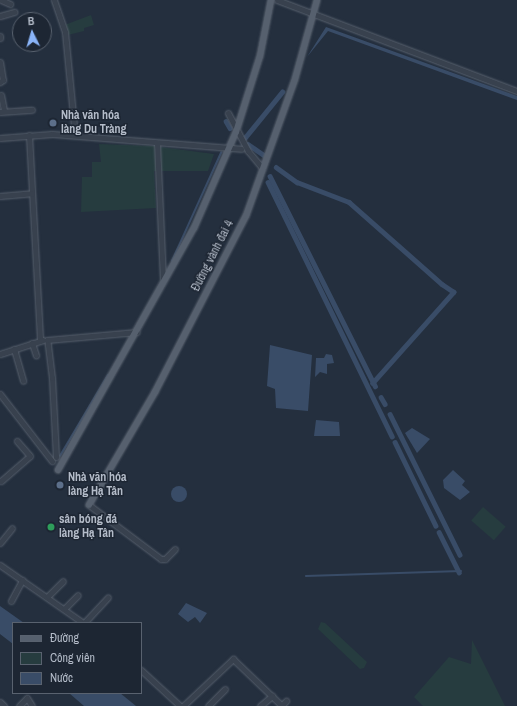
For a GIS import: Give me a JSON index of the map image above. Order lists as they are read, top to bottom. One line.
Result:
{"streets":{"main road":["Đường vành đai 4"]},"places":["Nhà văn hóa làng Du Tràng","Nhà văn hóa làng Hạ Tân","sân bóng đá làng Hạ Tân"],"legend":["Đường","Công viên","Nước"],"north":"top"}
